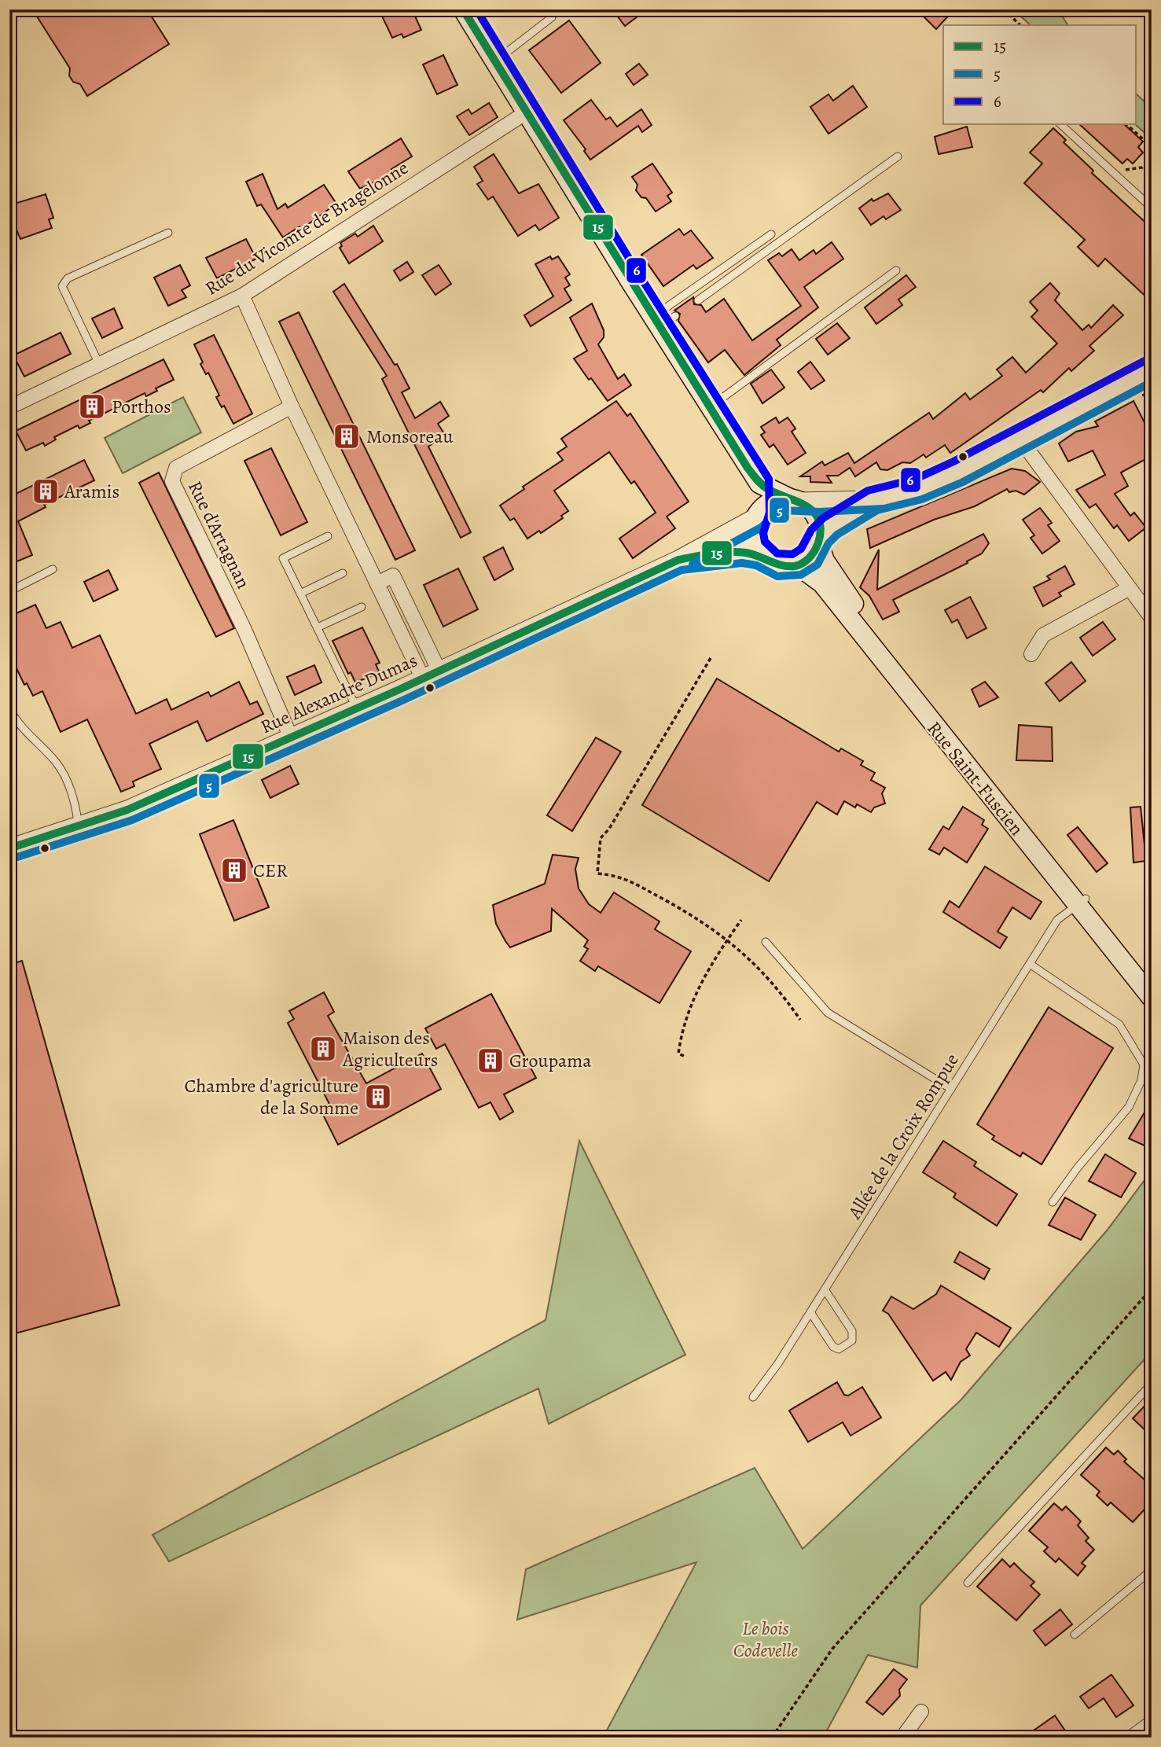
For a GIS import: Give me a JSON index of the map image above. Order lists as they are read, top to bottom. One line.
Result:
{"streets":{"main road":["Rue Saint-Fuscien"],"street":["Rue du Vicomte de Bragelonne","Rue d'Artagnan","Rue Alexandre Dumas"],"lane":["Allée de la Croix Rompue"]},"crossings":[["Rue d'Artagnan","Rue Alexandre Dumas"],["Rue Alexandre Dumas","Rue Saint-Fuscien"],["Rue Saint-Fuscien","Allée de la Croix Rompue"]],"parks":["Le bois Codevelle"],"places":{"building":["Porthos","Monsoreau","Aramis","CER","Maison des Agriculteurs","Groupama","Chambre d'agriculture de la Somme"]},"lines":["transit line 15","transit line 6","transit line 5"],"legend":["15","5","6"]}
